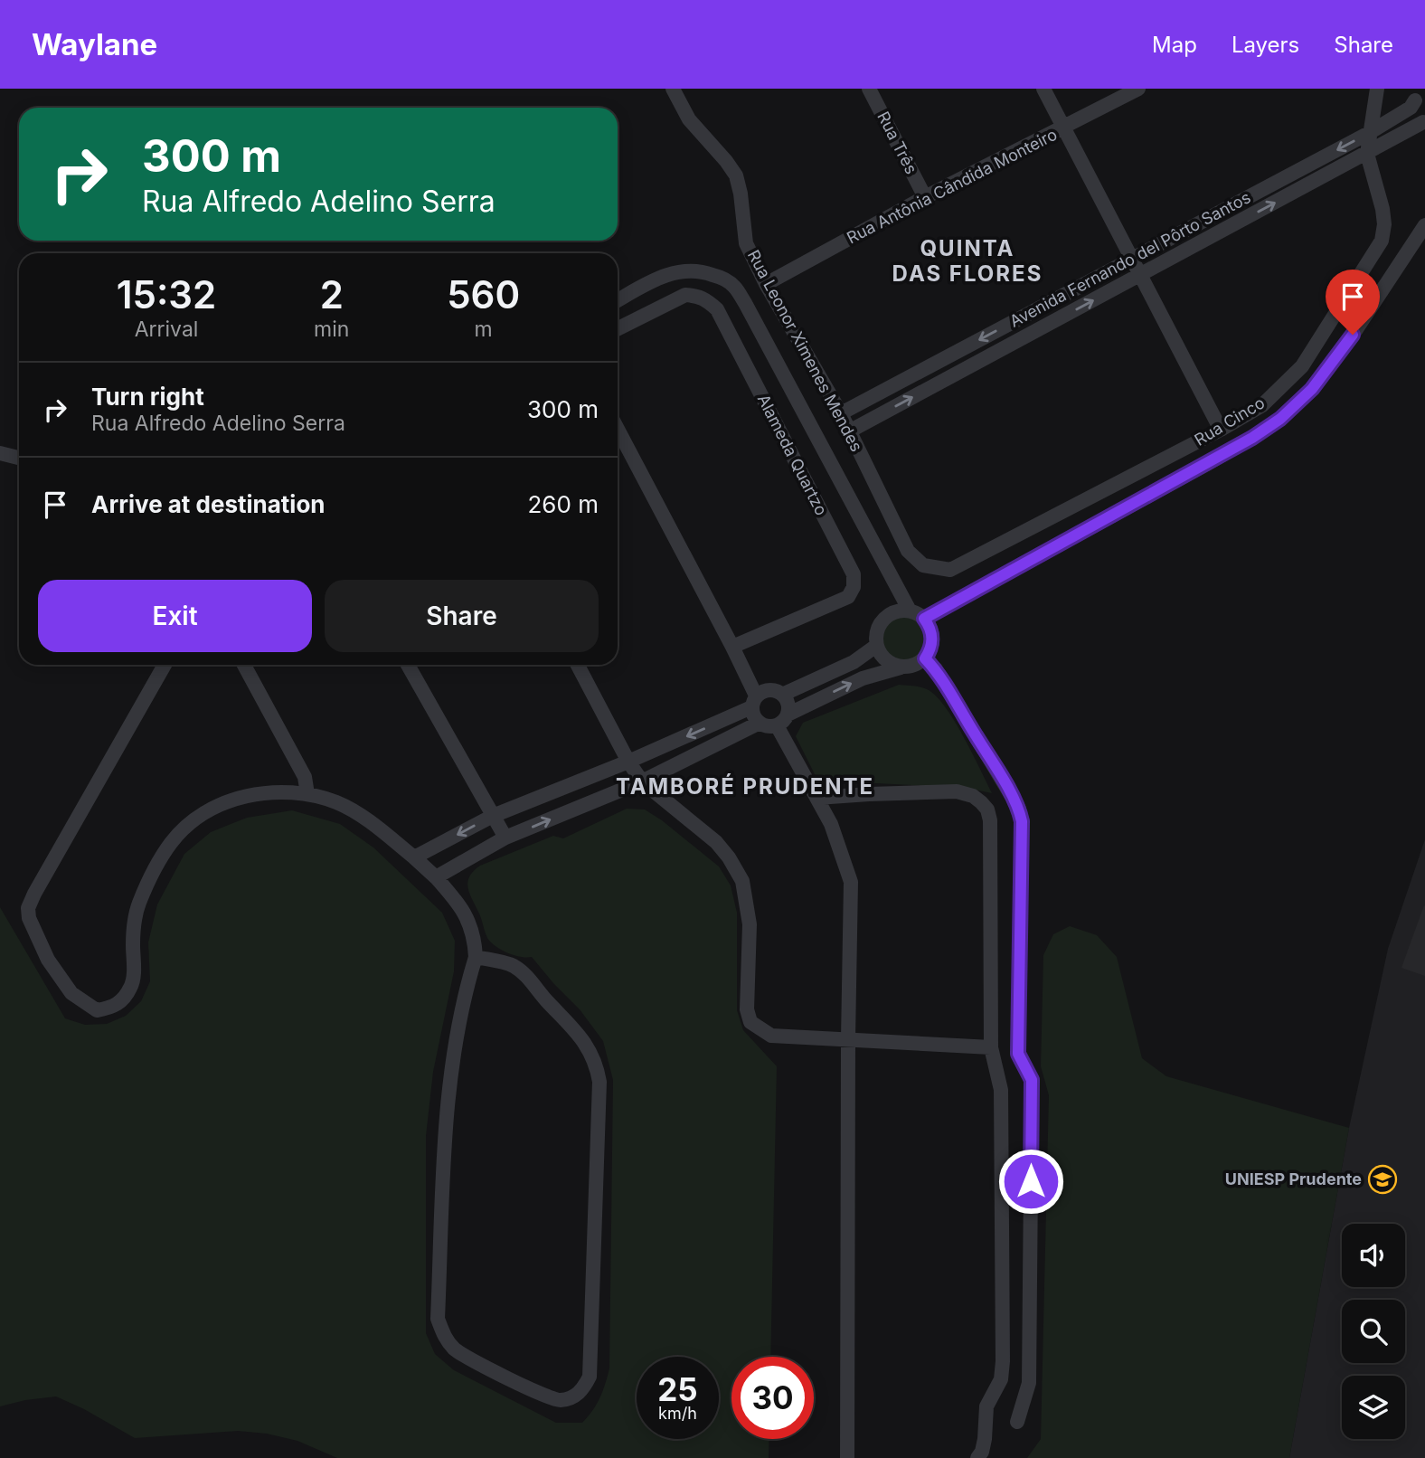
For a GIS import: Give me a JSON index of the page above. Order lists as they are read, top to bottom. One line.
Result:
{"streets":{"street":["Rua Três","Rua Antônia Cândida Monteiro","Avenida Fernando del Pôrto Santos","Rua Leonor Ximenes Mendes","Rua Cinco","Alameda Quartzo"]},"crossings":[["Rua Três","Rua Antônia Cândida Monteiro"],["Rua Antônia Cândida Monteiro","Rua Leonor Ximenes Mendes"],["Avenida Fernando del Pôrto Santos","Rua Leonor Ximenes Mendes"],["Avenida Fernando del Pôrto Santos","Rua Cinco"],["Rua Leonor Ximenes Mendes","Rua Cinco"]],"districts":["QUINTA DAS FLORES","TAMBORÉ PRUDENTE"],"places":{"school or university":["UNIESP Prudente"]},"page":{"header":"Waylane","nav":["Map","Layers","Share"],"turn":["300 m","Rua Alfredo Adelino Serra"],"eta":["15:32","Arrival","2","min","560","m"],"list":[{"name":"Turn right","note":"Rua Alfredo Adelino Serra","value":"300 m"},{"name":"Arrive at destination","value":"260 m"}],"buttons":["Exit","Share"],"speed":"25 km/h","limit":"30"}}
